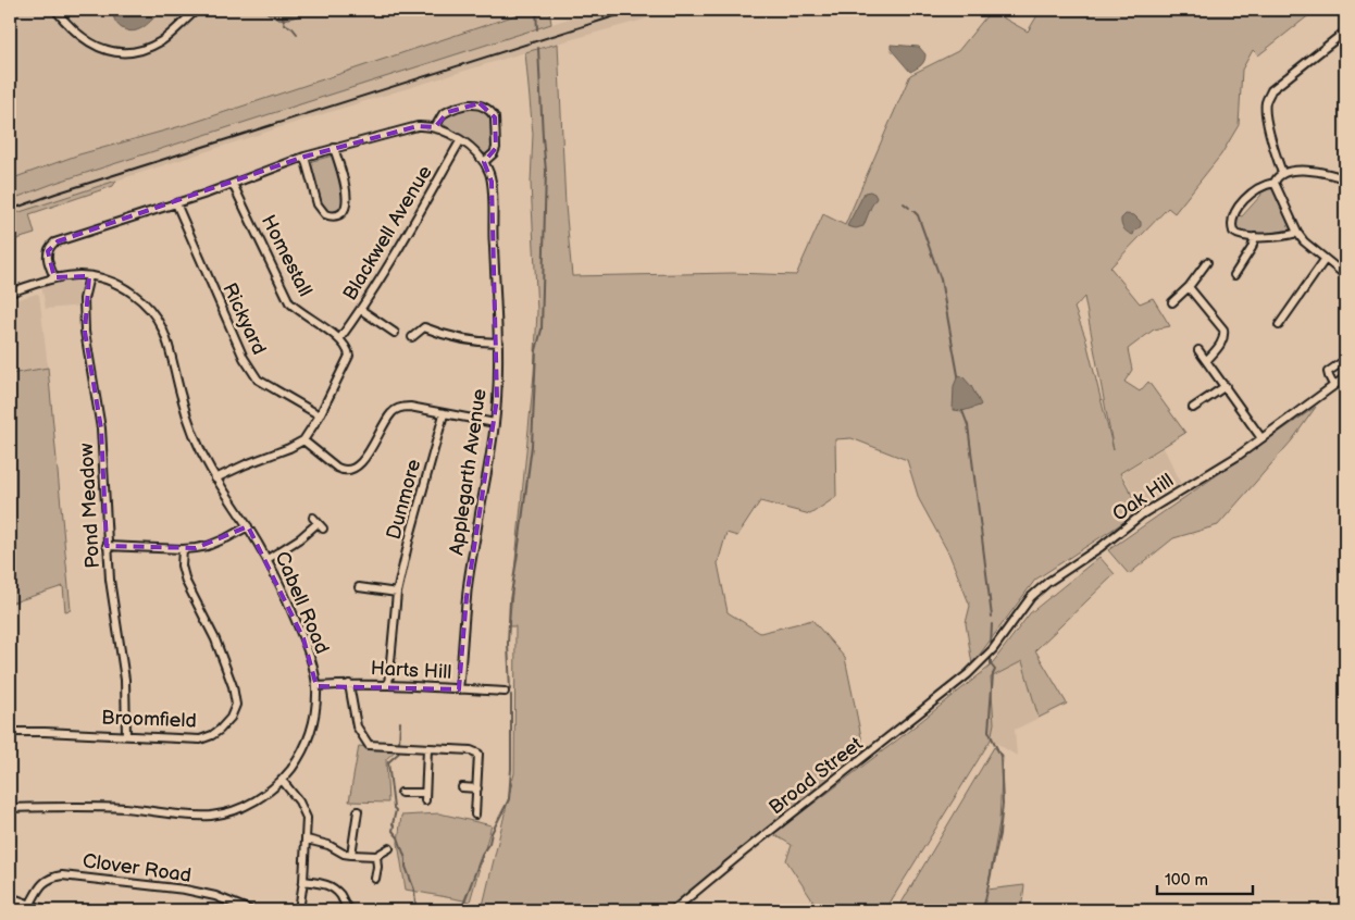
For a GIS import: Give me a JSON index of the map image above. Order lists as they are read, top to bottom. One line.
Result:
{"streets":{"street":["Blackwell Avenue","Homestall","Rickyard","Applegarth Avenue","Oak Hill","Dunmore","Pond Meadow","Cabell Road","Harts Hill","Broomfield","Broad Street","Clover Road"]},"crossings":[["Blackwell Avenue","Homestall"],["Applegarth Avenue","Harts Hill"],["Oak Hill","Broad Street"],["Dunmore","Harts Hill"],["Pond Meadow","Cabell Road"],["Pond Meadow","Broomfield"],["Cabell Road","Harts Hill"]],"scale_bar":"100 m"}
